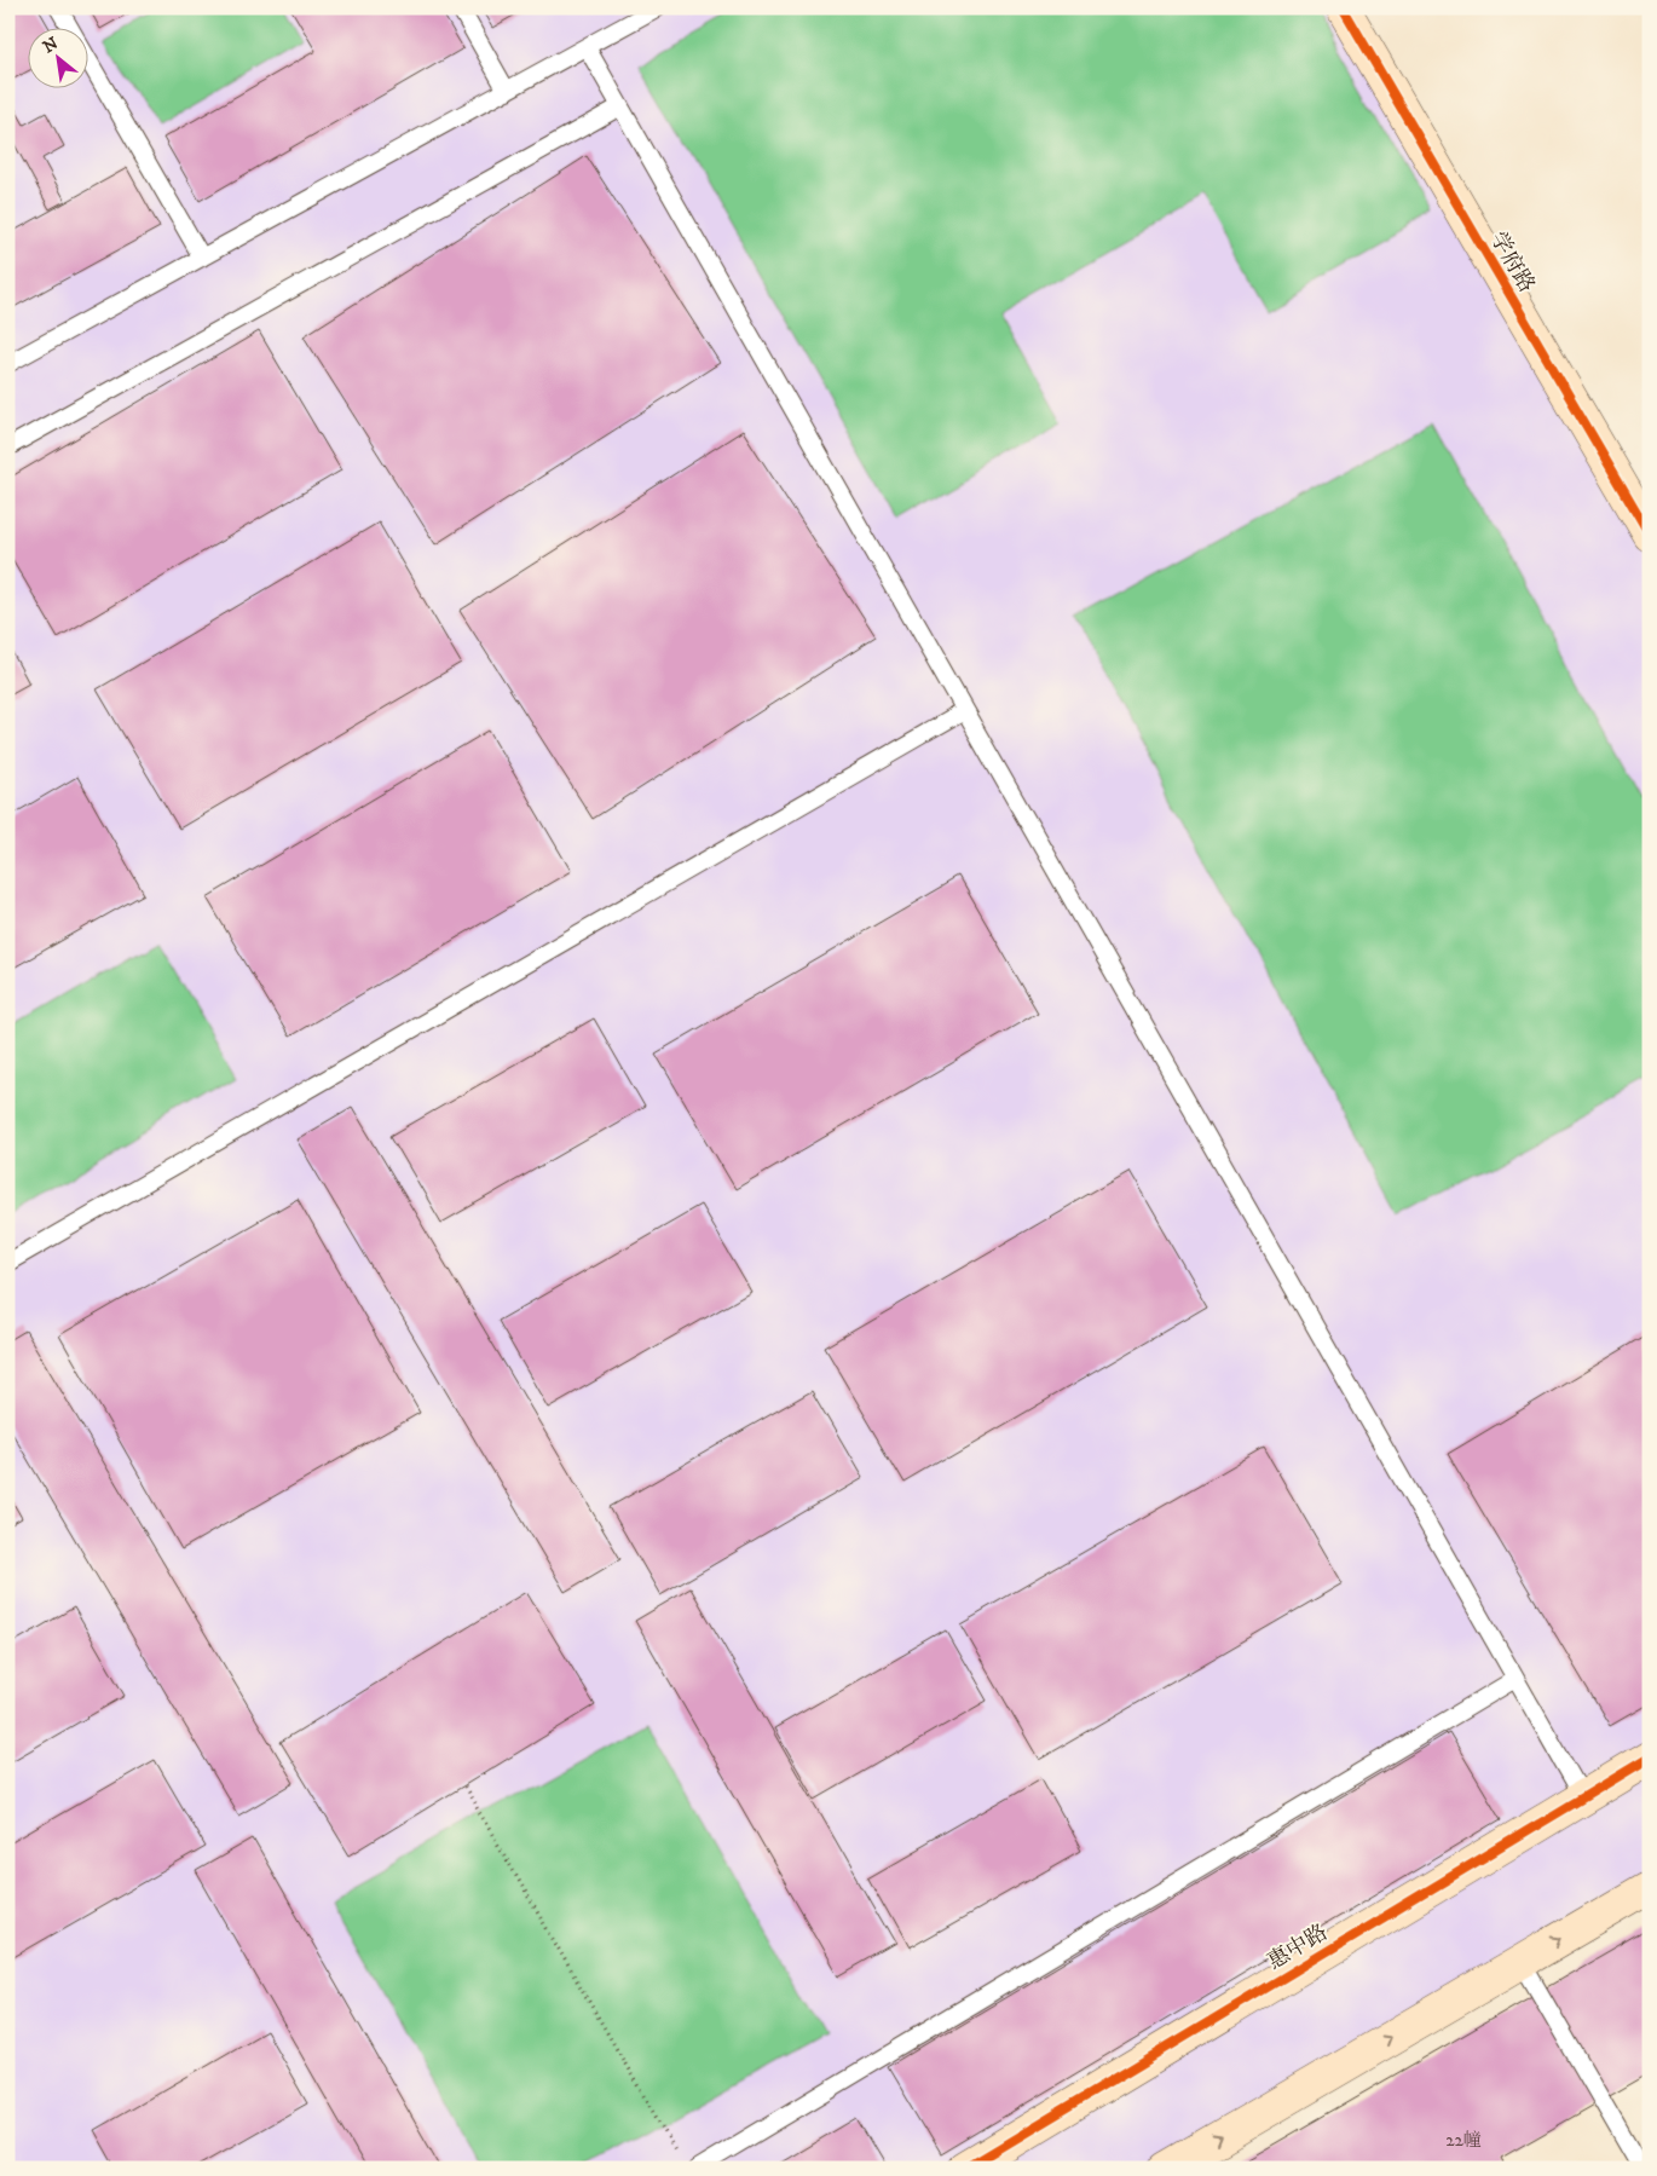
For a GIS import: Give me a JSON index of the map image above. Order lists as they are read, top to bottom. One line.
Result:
{"streets":{"street":["学府路","惠中路"]},"house_numbers":["22幢"],"north":"top left"}
